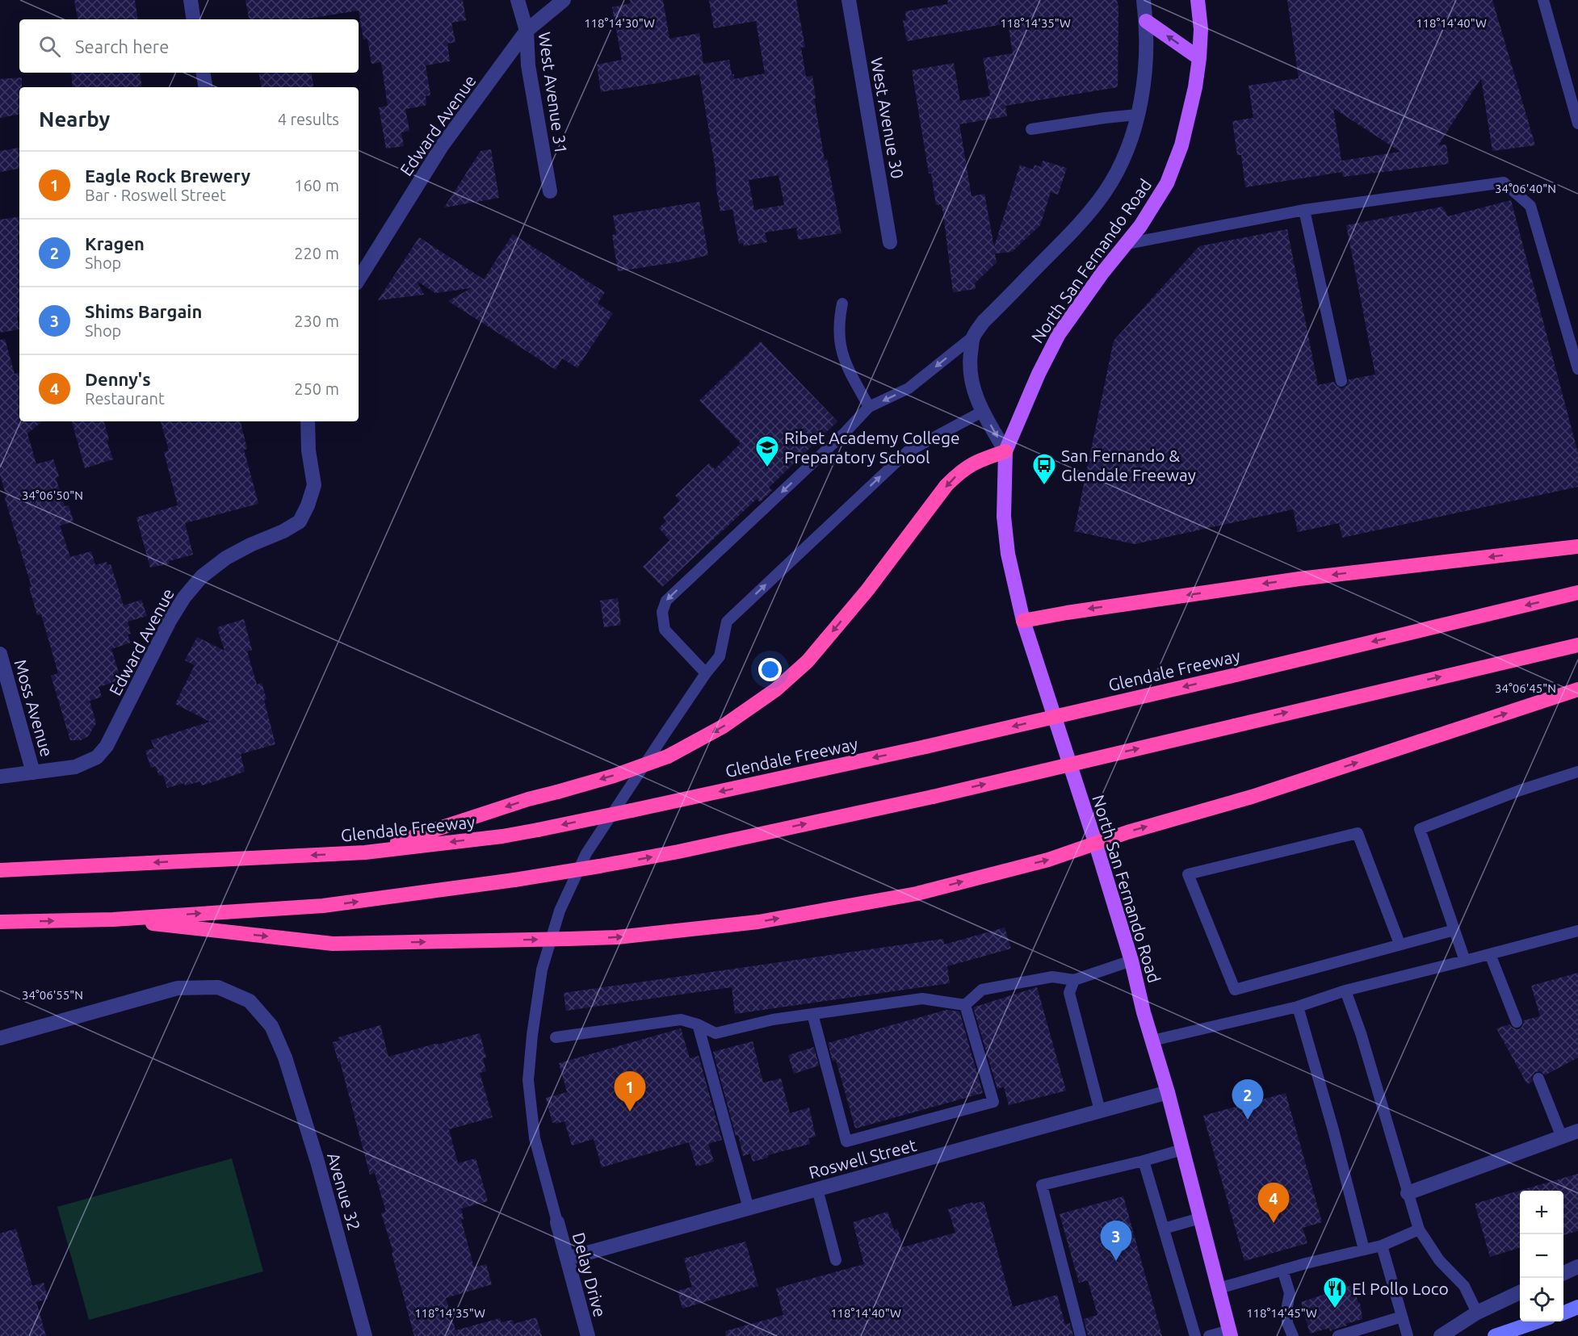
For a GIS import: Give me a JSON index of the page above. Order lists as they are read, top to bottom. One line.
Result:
{"streets":{"highway":["Glendale Freeway"],"main road":["North San Fernando Road"],"street":["West Avenue 31","West Avenue 30","Edward Avenue","Moss Avenue","Roswell Street","Avenue 32","Delay Drive"]},"crossings":[["West Avenue 31","Edward Avenue"],["Edward Avenue","Moss Avenue"],["North San Fernando Road","Roswell Street"],["Roswell Street","Delay Drive"]],"places":{"school or university":["Ribet Academy College Preparatory School"],"bus stop":["San Fernando & Glendale Freeway"],"restaurant":["El Pollo Loco"]},"page":{"search":"Search here","heading":["Nearby","4 results"],"list":[{"mark":"1","name":"Eagle Rock Brewery","note":"Bar · Roswell Street","value":"160 m"},{"mark":"2","name":"Kragen","note":"Shop","value":"220 m"},{"mark":"3","name":"Shims Bargain","note":"Shop","value":"230 m"},{"mark":"4","name":"Denny's","note":"Restaurant","value":"250 m"}],"pins":["1","2","4","3"],"map_buttons":["+","−"]},"coordinates":["118°14'30\"W","118°14'35\"W","118°14'40\"W","34°06'40\"N","34°06'50\"N","34°06'45\"N","34°06'55\"N","118°14'45\"W"]}
